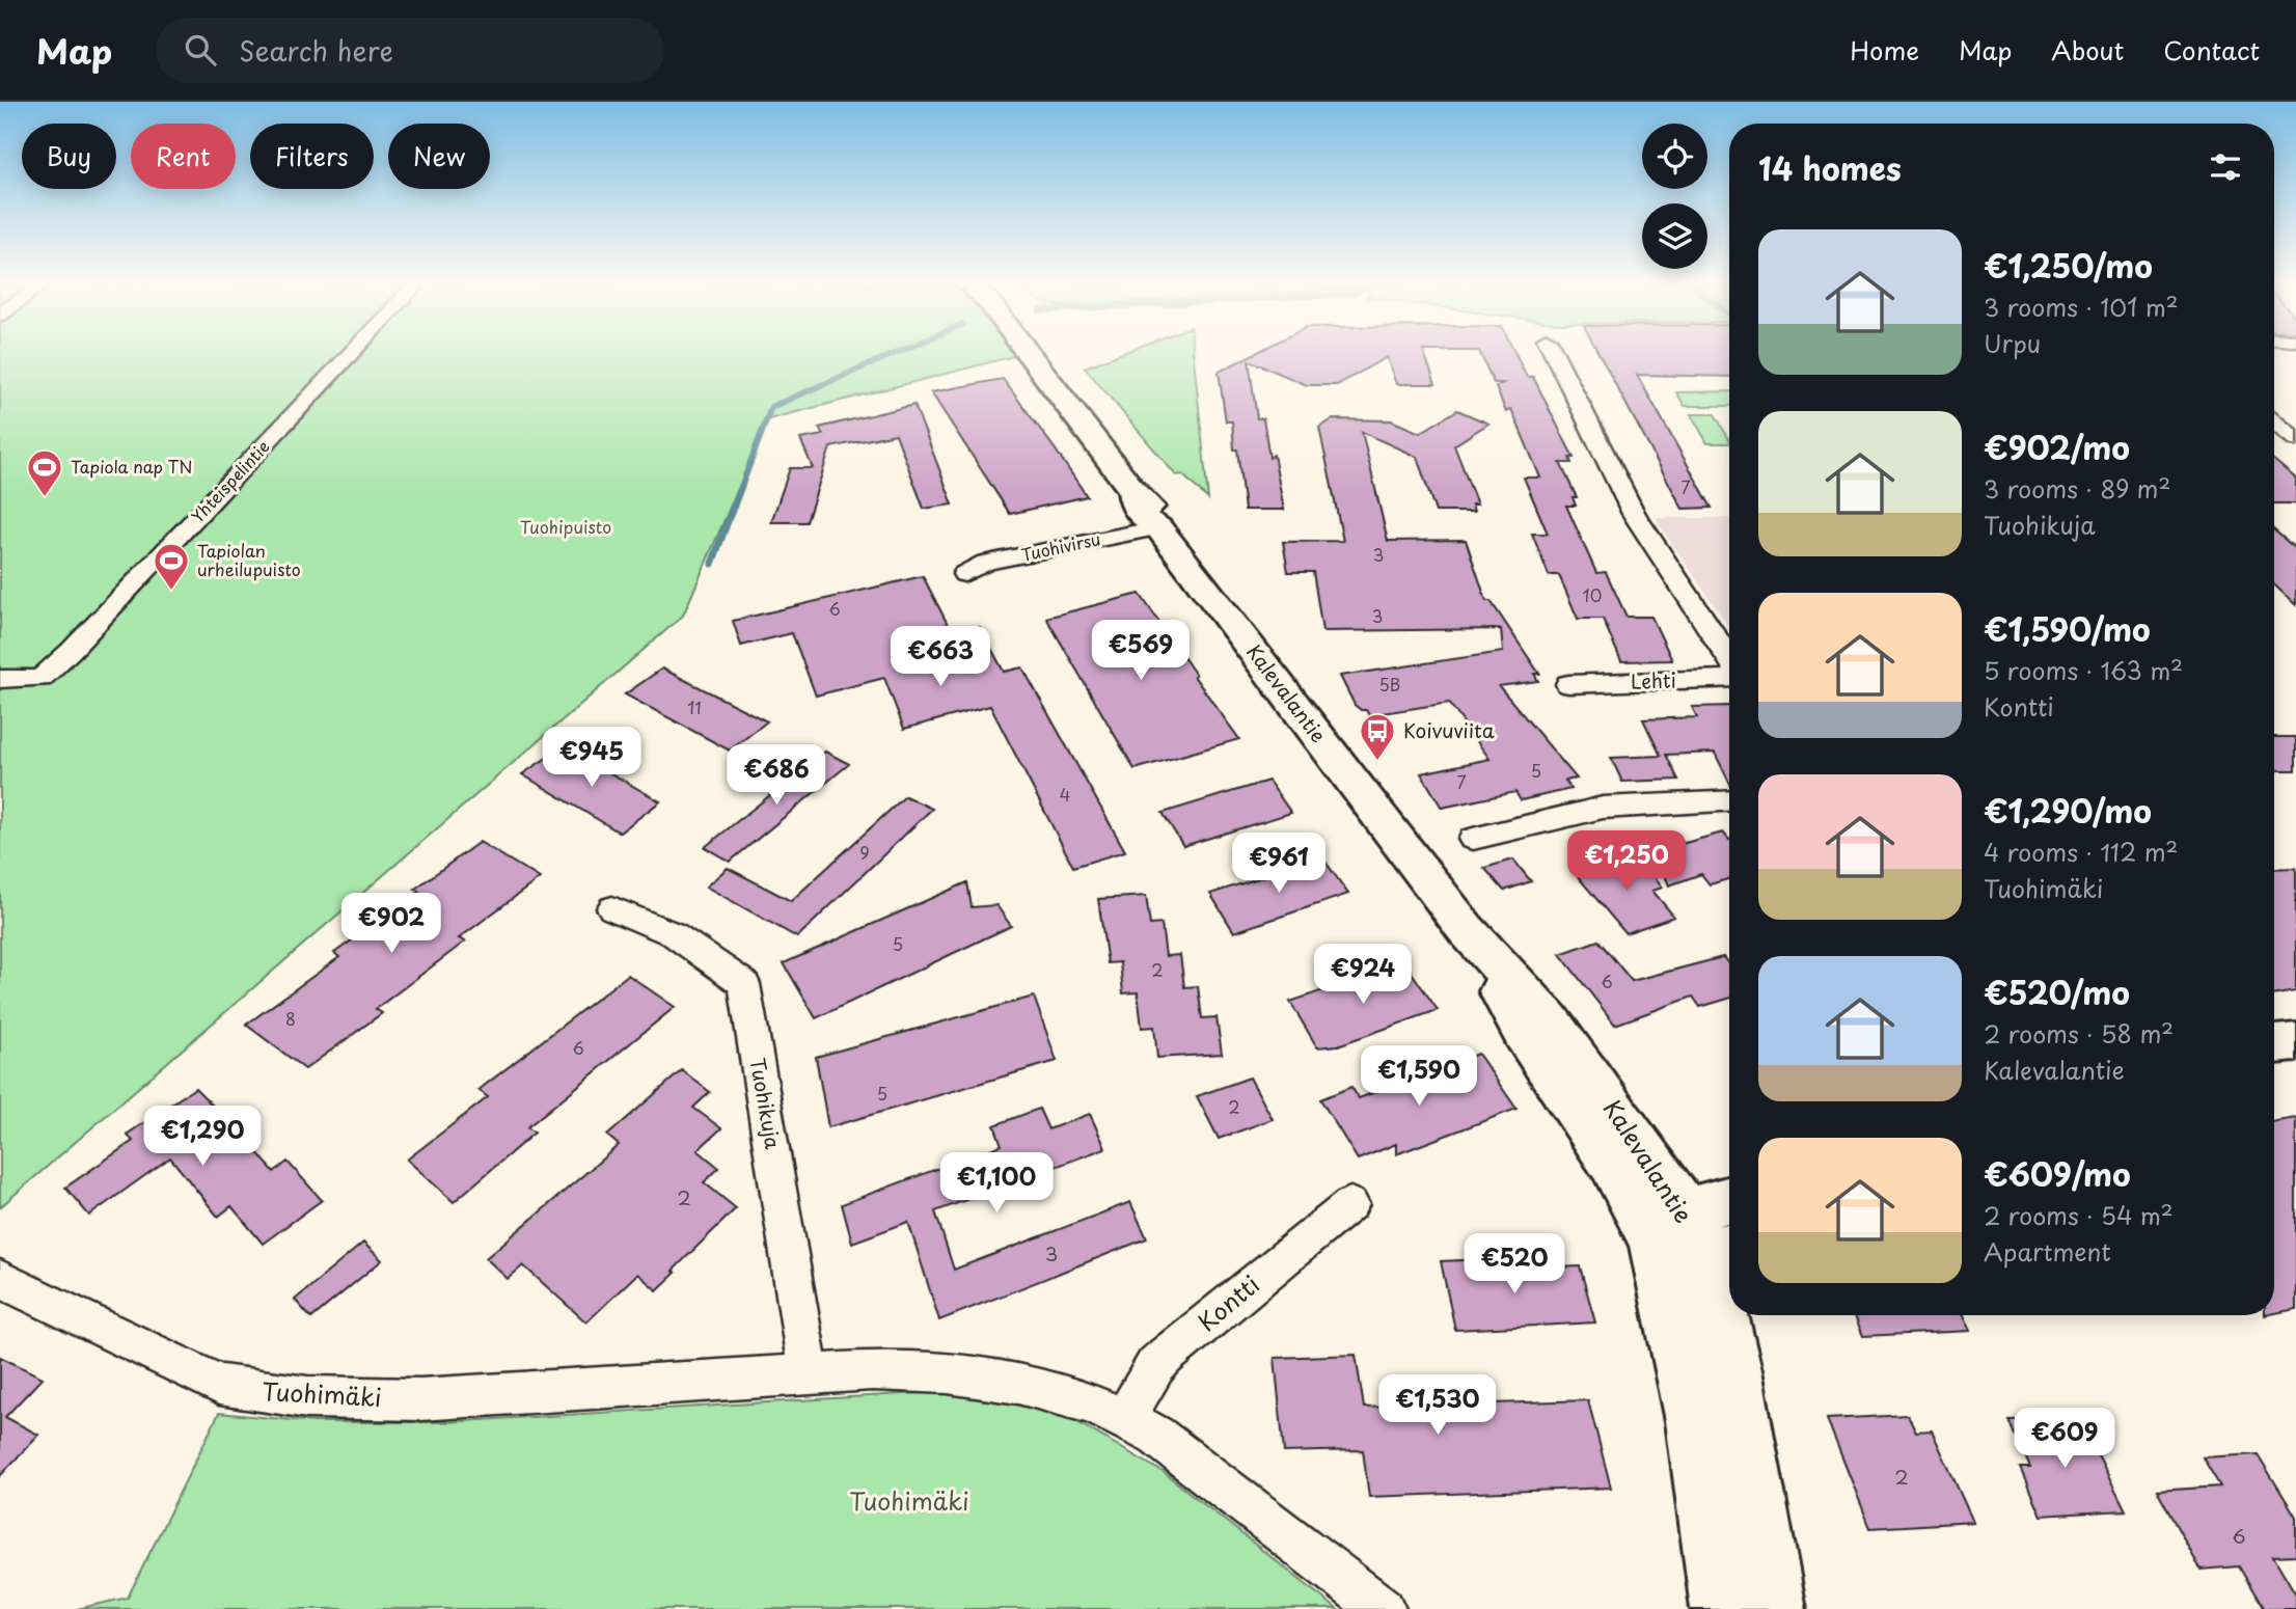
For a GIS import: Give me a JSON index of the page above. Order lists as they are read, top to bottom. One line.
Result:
{"streets":{"main road":["Kalevalantie"],"street":["Yhteispelintie","Tuohivirsu","Lehti","Tuohikuja","Kontti","Tuohimäki"]},"crossings":[["Tuohivirsu","Kalevalantie"],["Tuohikuja","Tuohimäki"],["Kontti","Tuohimäki"]],"parks":["Tuohipuisto","Tuohimäki"],"places":{"sports":["Tapiola nap TN","Tapiolan urheilupuisto"],"bus stop":["Koivuviita"]},"house_numbers":["7","3","10","6","3","5B","11","5","7","4","9","5","2","6","8","6","5","2","2","3","2","6"],"page":{"header":"Map","search":"Search here","nav":["Home","Map","About","Contact"],"chip":["Buy","Rent","Filters","New"],"heading":"14 homes","list":[{"name":"€1,250/mo","note":"3 rooms · 101 m² · Urpu"},{"name":"€902/mo","note":"3 rooms · 89 m² · Tuohikuja"},{"name":"€1,590/mo","note":"5 rooms · 163 m² · Kontti"},{"name":"€1,290/mo","note":"4 rooms · 112 m² · Tuohimäki"},{"name":"€520/mo","note":"2 rooms · 58 m² · Kalevalantie"},{"name":"€609/mo","note":"2 rooms · 54 m² · Apartment"}],"price":["€569","€663","€945","€686","€1,250","€961","€902","€924","€1,590","€1,290","€1,100","€520","€1,530","€609"]}}
